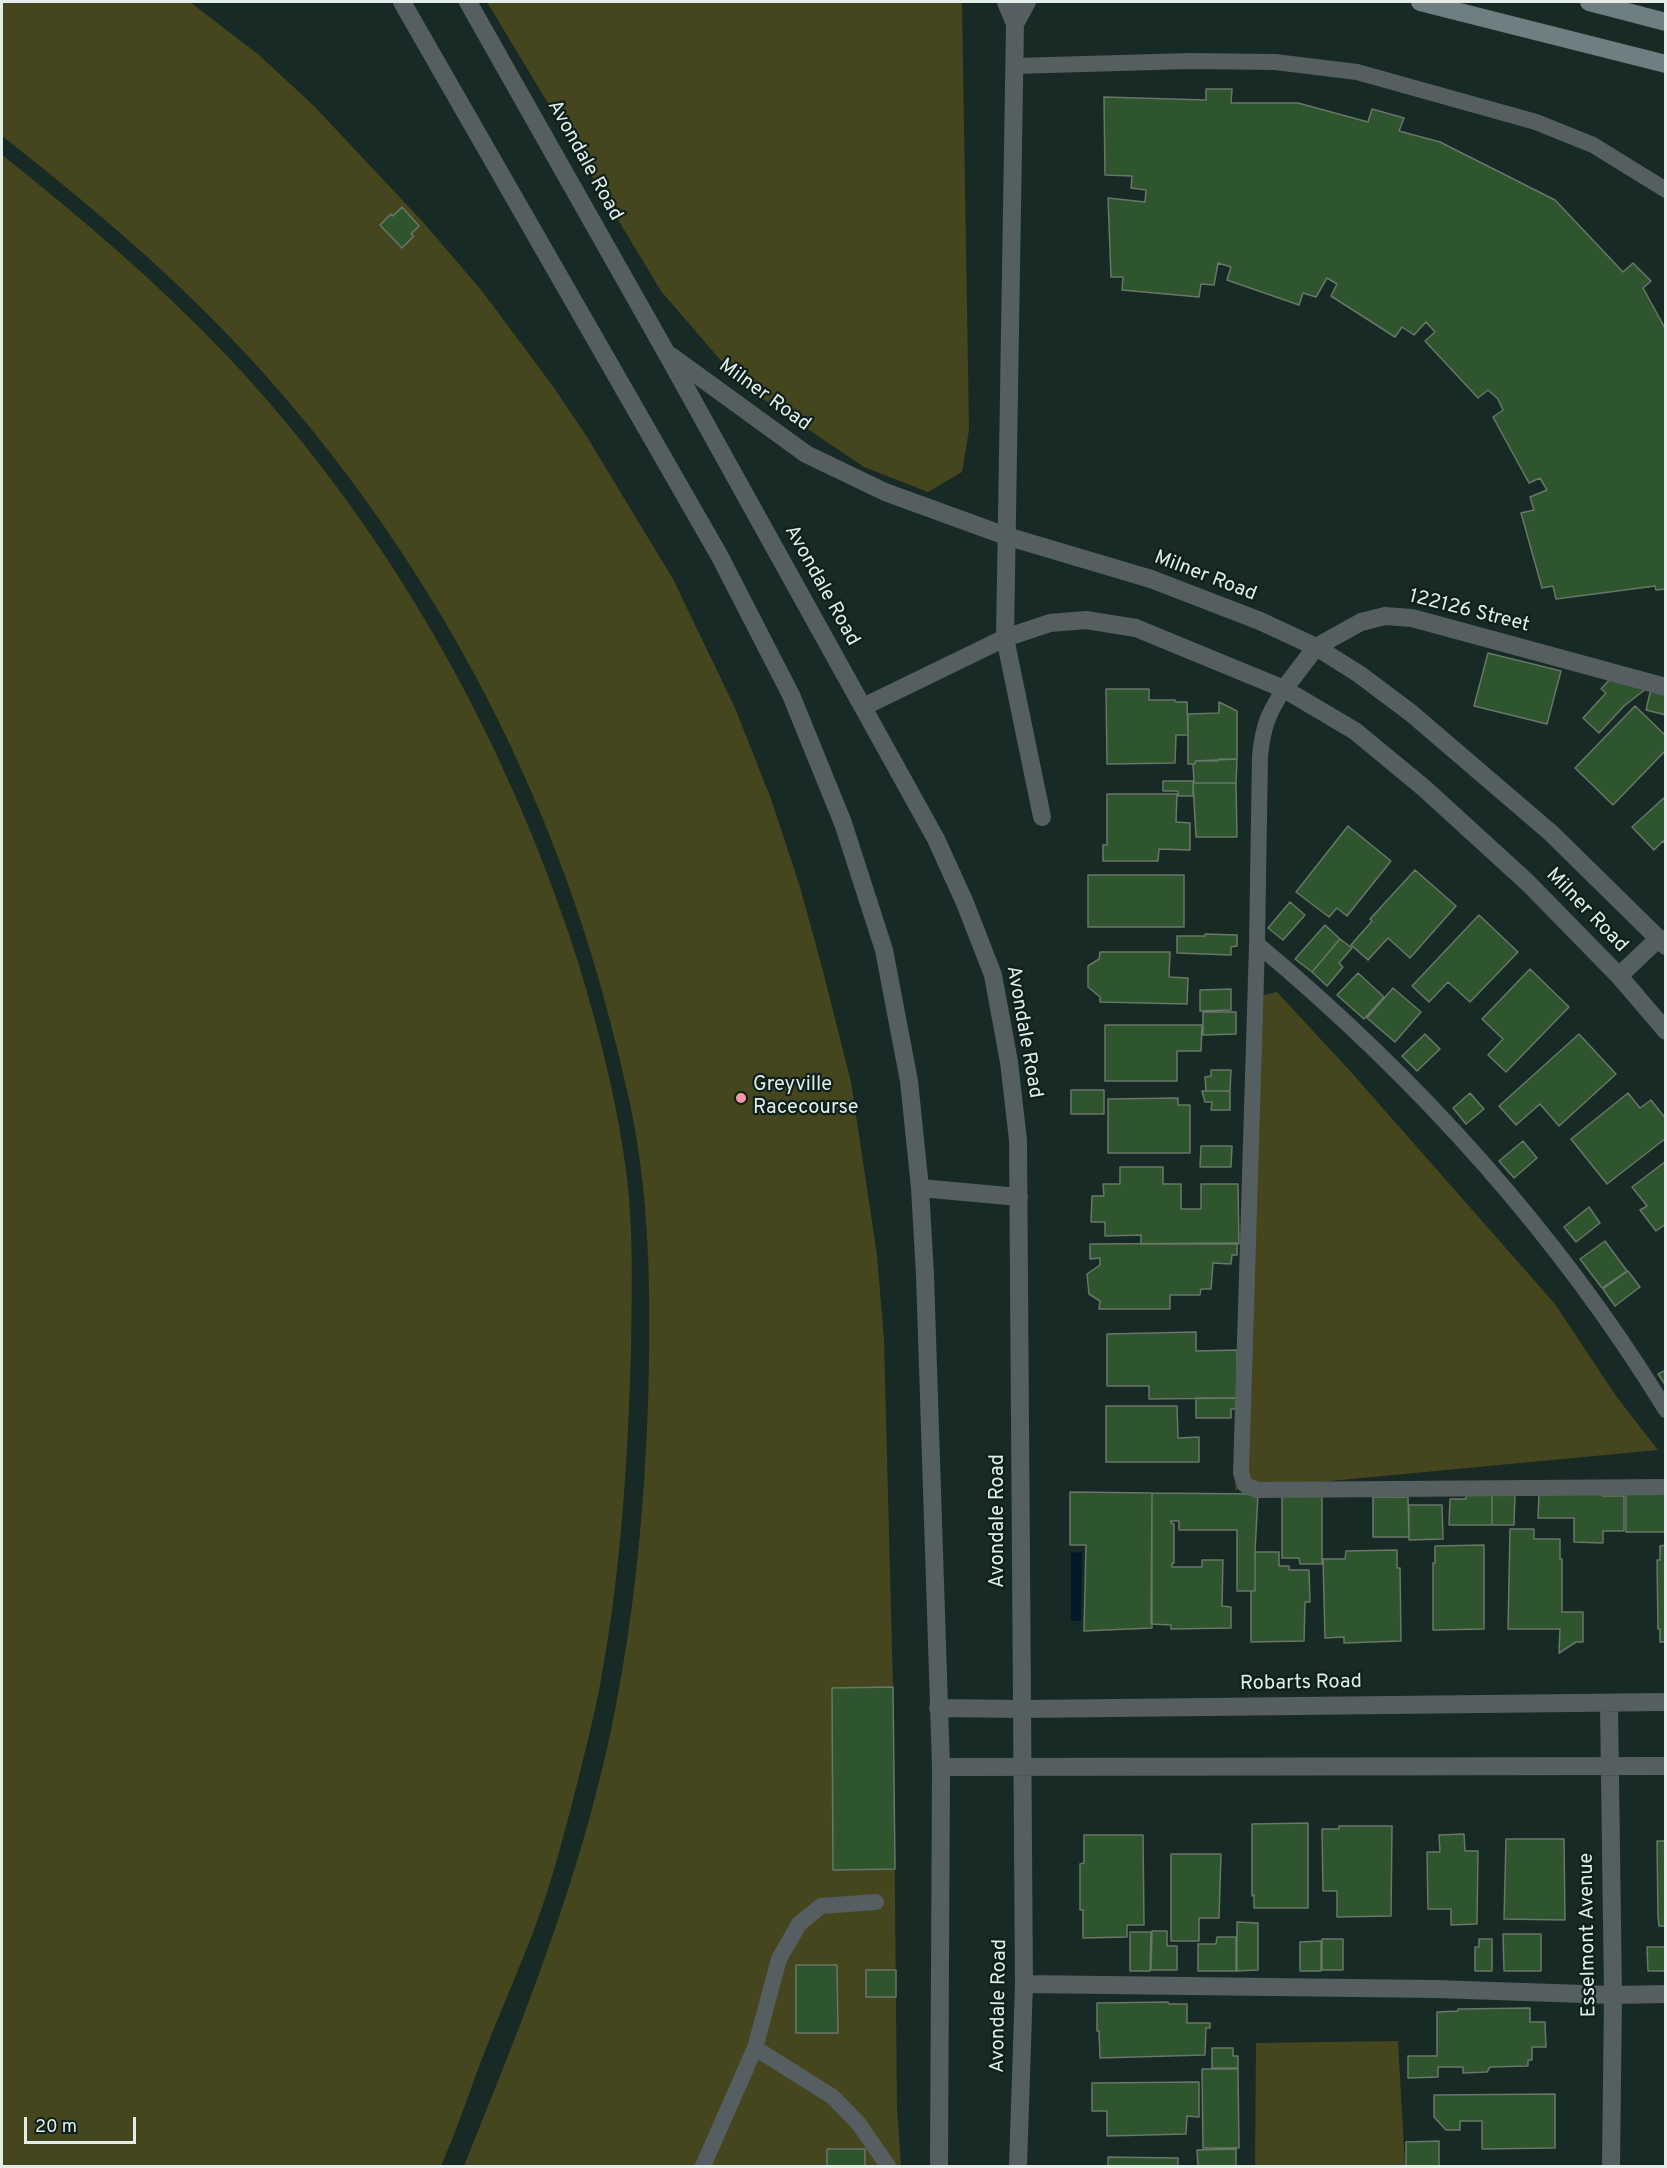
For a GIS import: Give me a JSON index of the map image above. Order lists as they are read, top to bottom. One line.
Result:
{"streets":{"street":["Avondale Road","Milner Road","122126 Street","Robarts Road","Esselmont Avenue"]},"crossings":[["Avondale Road","Milner Road"],["Avondale Road","Robarts Road"],["Milner Road","122126 Street"],["Robarts Road","Esselmont Avenue"]],"places":["Greyville Racecourse"],"scale_bar":"20 m"}
